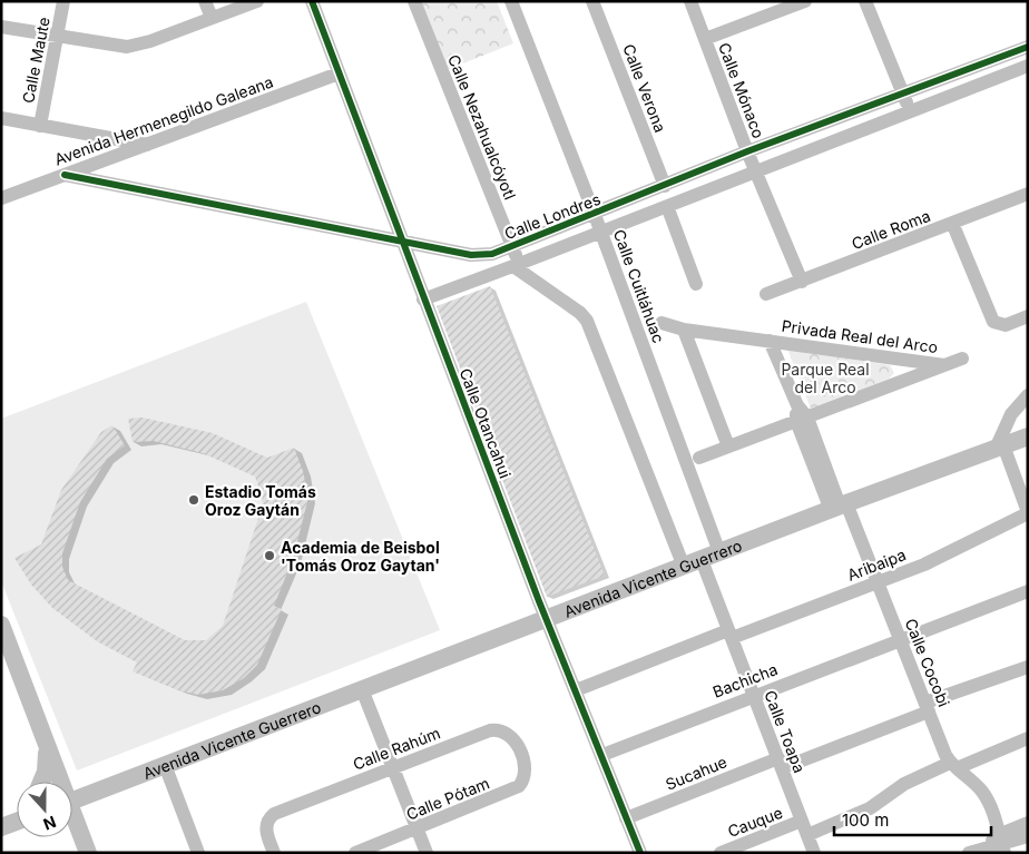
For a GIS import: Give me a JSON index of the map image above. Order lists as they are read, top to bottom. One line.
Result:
{"streets":{"main road":["Avenida Vicente Guerrero"],"street":["Calle Maute","Calle Verona","Calle Mónaco","Avenida Hermenegildo Galeana","Calle Nezahualcóyotl","Calle Londres","Calle Roma","Calle Cuitláhuac","Privada Real del Arco","Calle Otancahui","Aribaipa","Calle Cocobi","Bachicha","Calle Toapa","Calle Rahúm","Sucahue","Calle Pótam","Cauque"]},"crossings":[["Calle Verona","Calle Londres"],["Calle Mónaco","Calle Londres"],["Calle Mónaco","Calle Roma"],["Avenida Hermenegildo Galeana","Calle Londres"],["Avenida Hermenegildo Galeana","Calle Otancahui"],["Calle Nezahualcóyotl","Calle Londres"],["Calle Londres","Calle Cuitláhuac"],["Calle Londres","Calle Otancahui"],["Calle Cuitláhuac","Avenida Vicente Guerrero"],["Privada Real del Arco","Avenida Vicente Guerrero"],["Privada Real del Arco","Calle Cocobi"],["Calle Otancahui","Aribaipa"],["Calle Otancahui","Avenida Vicente Guerrero"],["Calle Otancahui","Bachicha"],["Calle Otancahui","Sucahue"],["Aribaipa","Calle Cocobi"],["Aribaipa","Calle Toapa"],["Avenida Vicente Guerrero","Calle Cocobi"],["Avenida Vicente Guerrero","Calle Toapa"],["Calle Cocobi","Bachicha"],["Calle Cocobi","Sucahue"],["Bachicha","Calle Toapa"],["Calle Toapa","Sucahue"],["Calle Toapa","Cauque"],["Calle Rahúm","Calle Pótam"]],"parks":["Parque Real del Arco"],"places":["Estadio Tomás Oroz Gaytán","Academia de Beisbol 'Tomás Oroz Gaytan'"],"scale_bar":"100 m","north":"bottom"}
